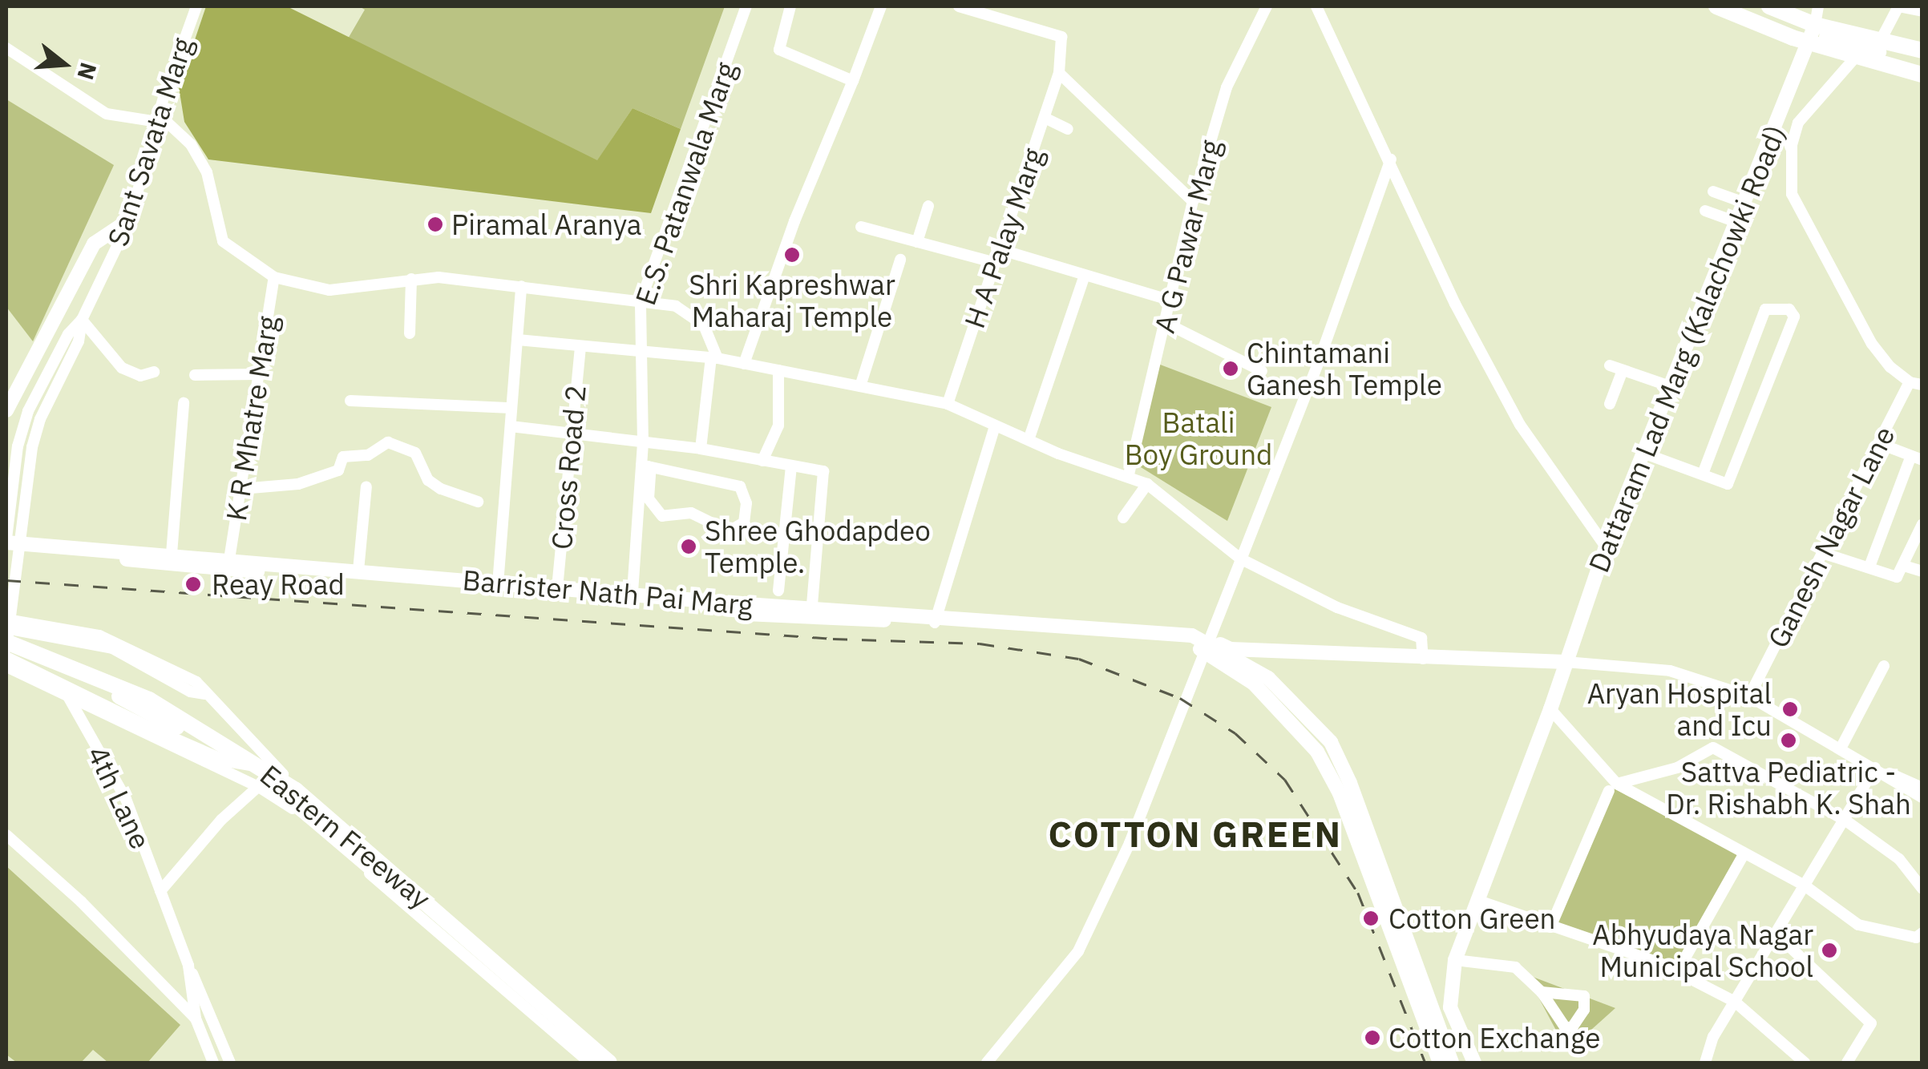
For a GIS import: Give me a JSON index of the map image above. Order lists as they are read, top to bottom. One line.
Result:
{"streets":{"highway":["Eastern Freeway"],"main road":["Dattaram Lad Marg (Kalachowki Road)","Barrister Nath Pai Marg"],"street":["Sant Savata Marg","E.S. Patanwala Marg","A G Pawar Marg","H A Palay Marg","K R Mhatre Marg","Cross Road 2","Ganesh Nagar Lane","4th Lane"]},"crossings":[["Sant Savata Marg","Barrister Nath Pai Marg"],["Sant Savata Marg","Eastern Freeway"],["E.S. Patanwala Marg","Barrister Nath Pai Marg"],["K R Mhatre Marg","Barrister Nath Pai Marg"],["Cross Road 2","Barrister Nath Pai Marg"]],"districts":["COTTON GREEN"],"parks":["Batali Boy Ground"],"places":["Piramal Aranya","Shri Kapreshwar Maharaj Temple","Chintamani Ganesh Temple","Shree Ghodapdeo Temple.","Reay Road","Aryan Hospital and Icu","Sattva Pediatric - Dr. Rishabh K. Shah","Cotton Green","Abhyudaya Nagar Municipal School","Cotton Exchange"],"north":"right"}
